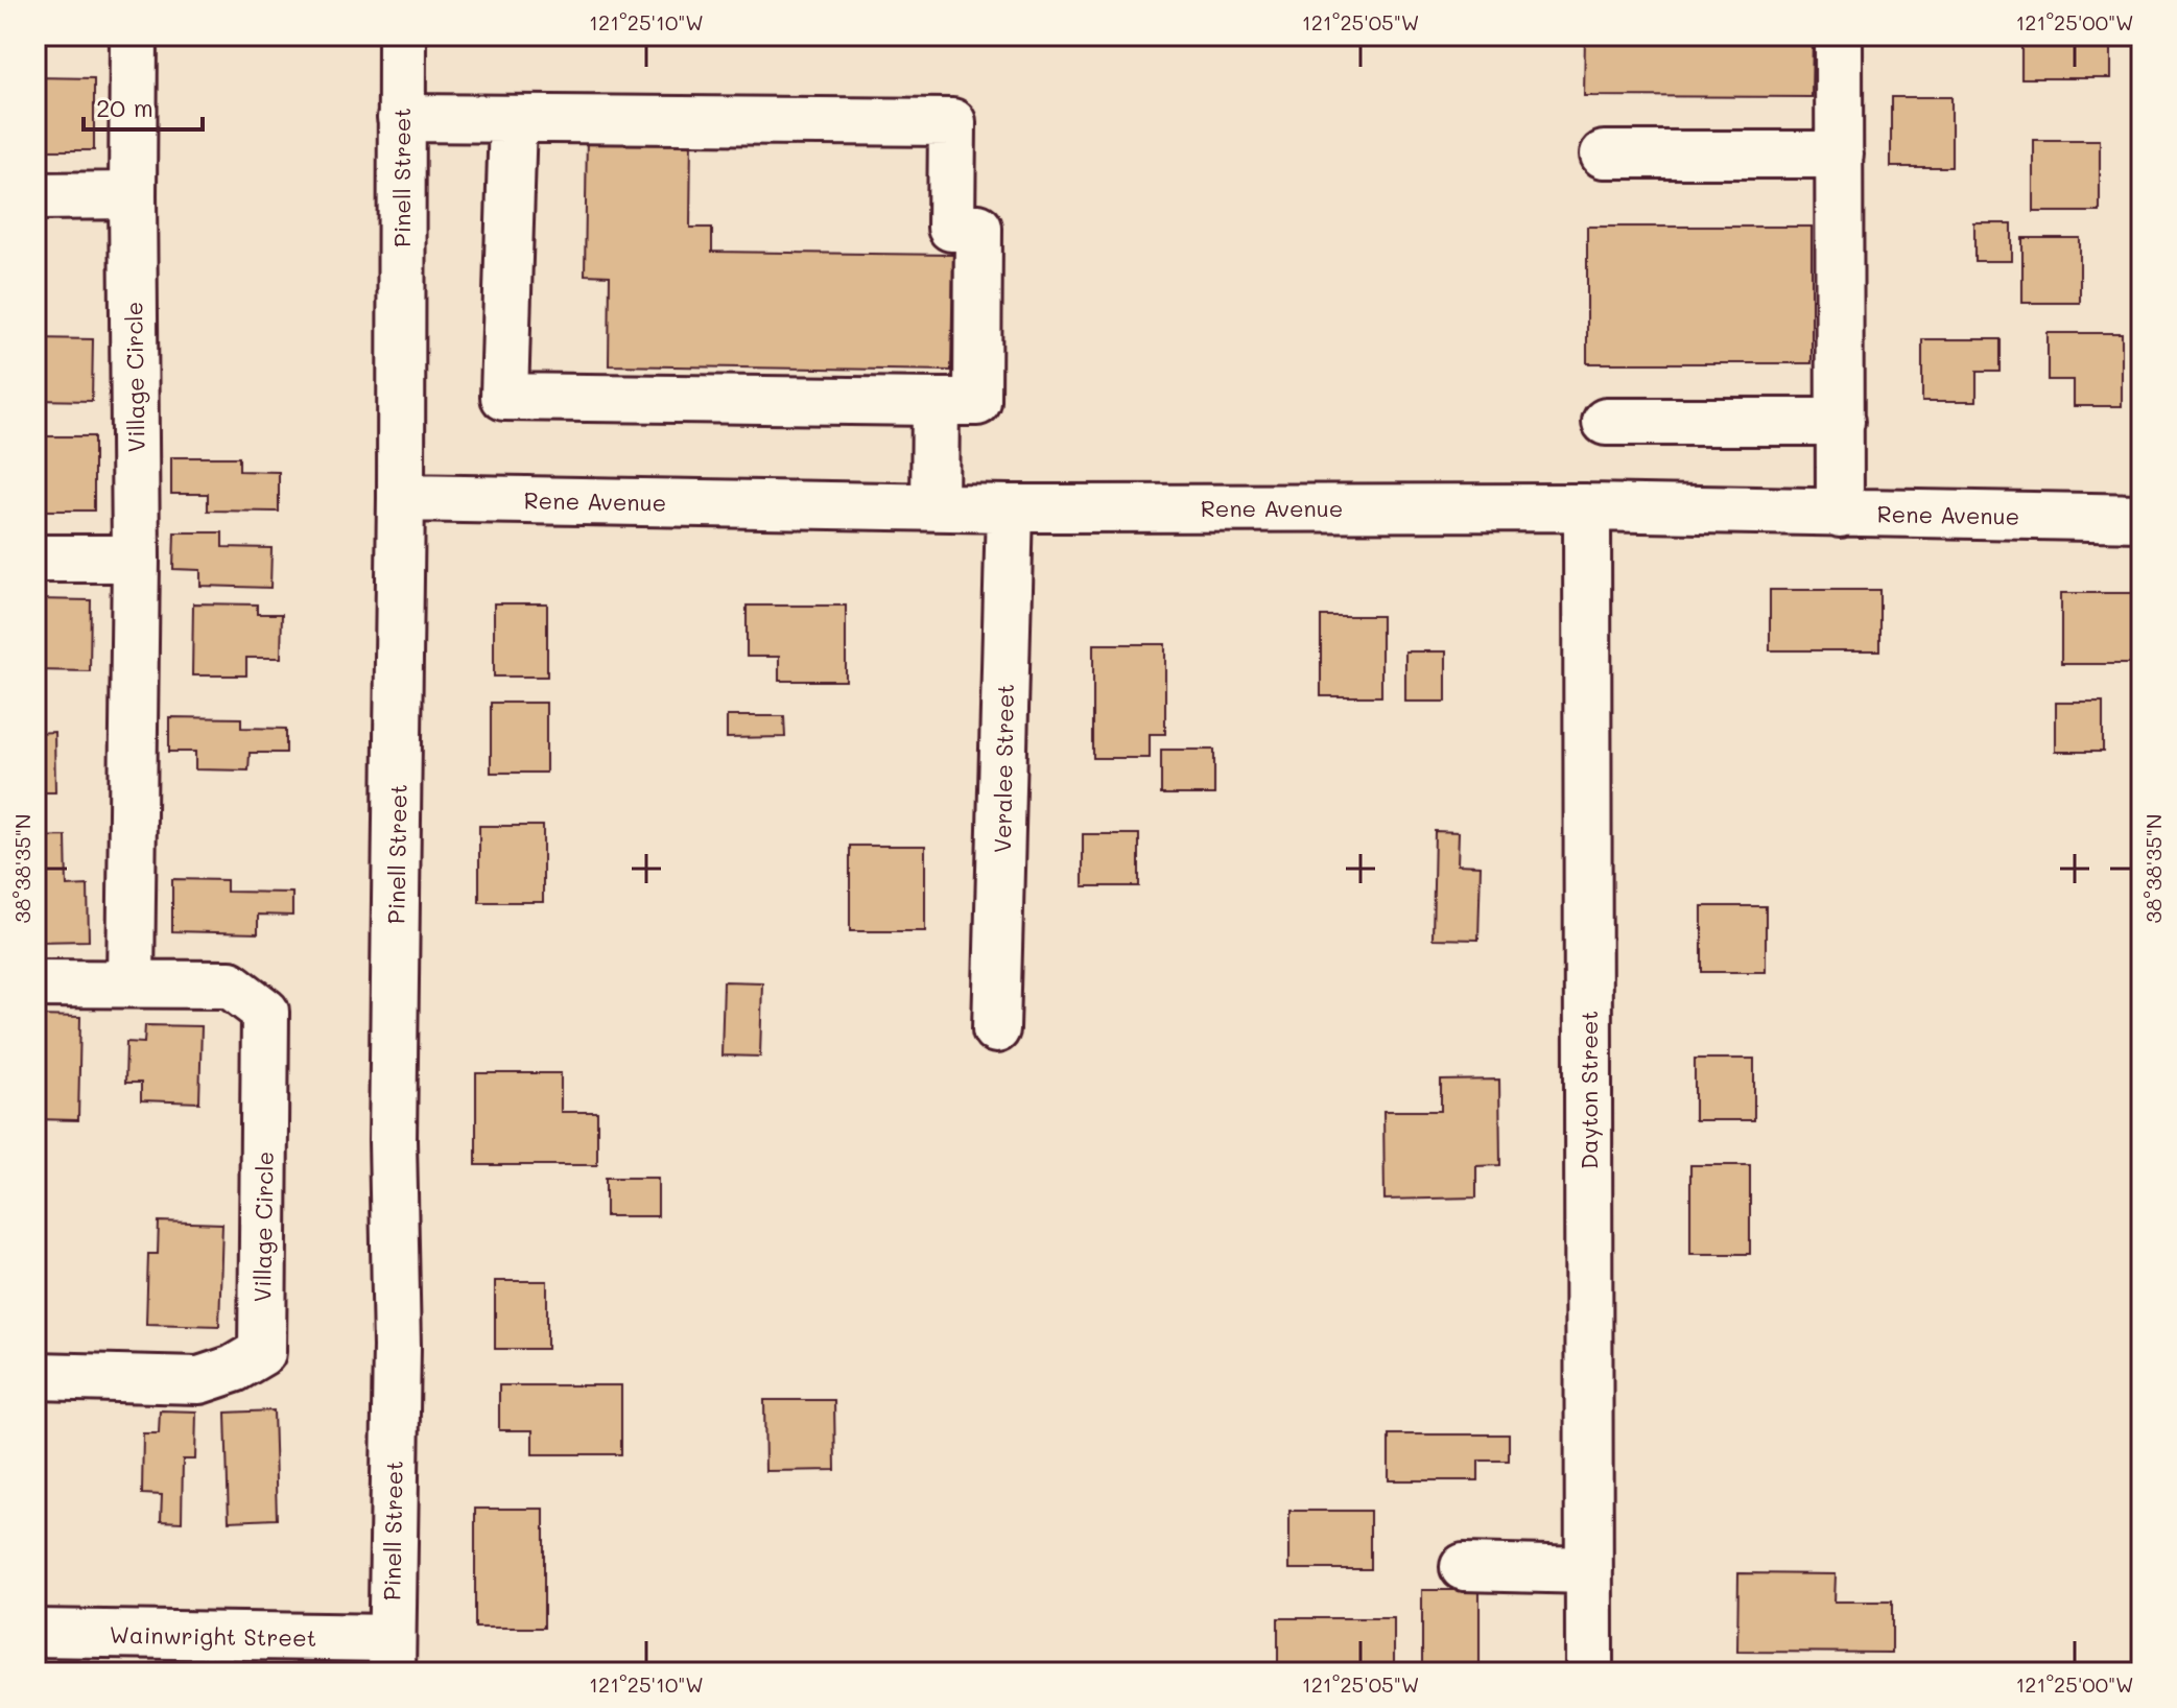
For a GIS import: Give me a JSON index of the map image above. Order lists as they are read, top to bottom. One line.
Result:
{"streets":{"street":["Pinell Street","Village Circle","Rene Avenue","Veralee Street","Dayton Street","Wainwright Street"]},"crossings":[["Pinell Street","Rene Avenue"],["Pinell Street","Wainwright Street"],["Rene Avenue","Veralee Street"],["Rene Avenue","Dayton Street"]],"scale_bar":"20 m","coordinates":["121°25'10\"W","121°25'05\"W","121°25'00\"W","38°38'35\"N"]}
